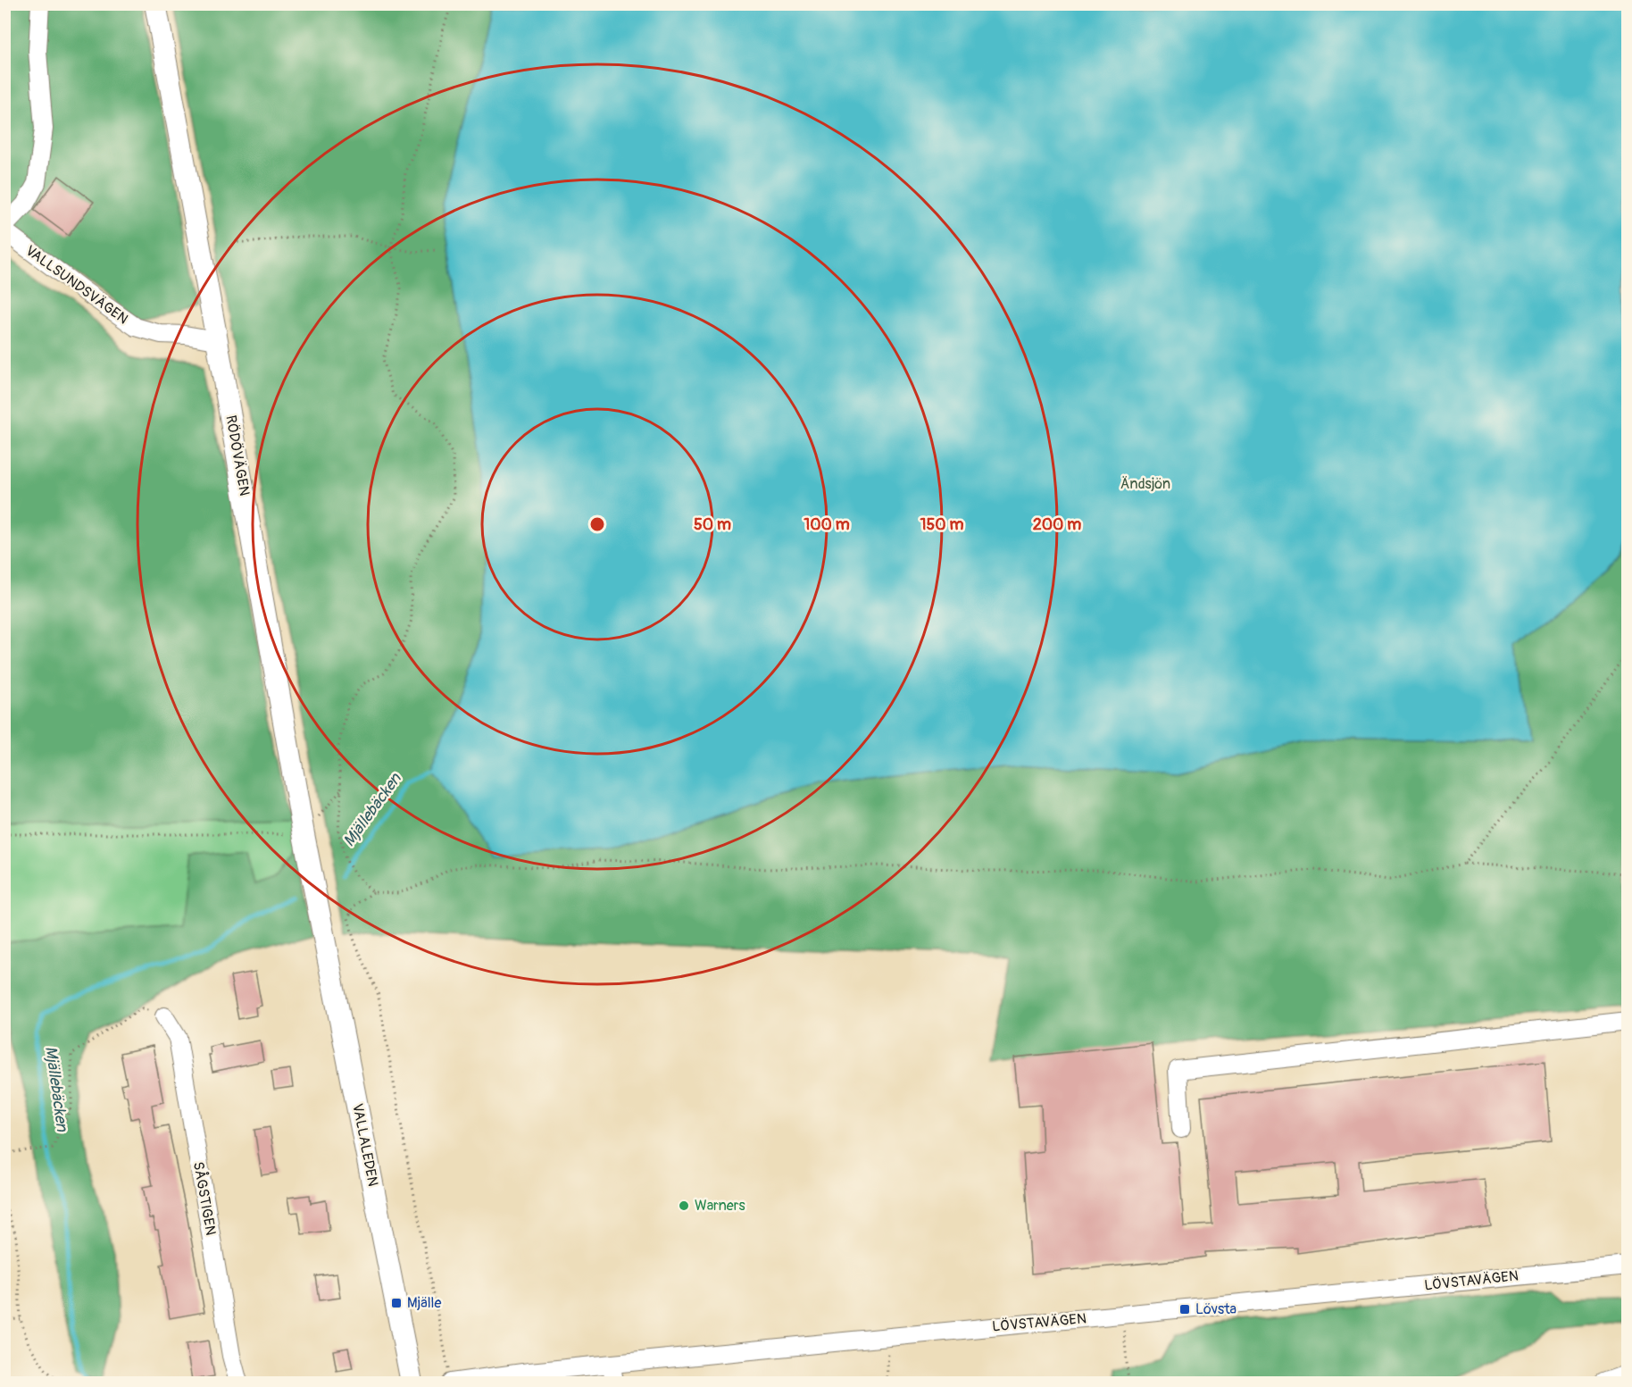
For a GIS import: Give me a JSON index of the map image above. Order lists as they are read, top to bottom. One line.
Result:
{"streets":{"main road":["RÖDÖVÄGEN","VALLALEDEN"],"street":["VALLSUNDSVÄGEN","SÅGSTIGEN","LÖVSTAVÄGEN"]},"crossings":[["VALLSUNDSVÄGEN","RÖDÖVÄGEN"],["RÖDÖVÄGEN","VALLALEDEN"]],"water":["Mjällebäcken"],"parks":["Ändsjön"],"places":{"other":["Warners"],"transit":["Mjälle","Lövsta"]},"rings":["50 m","100 m","150 m","200 m"]}
